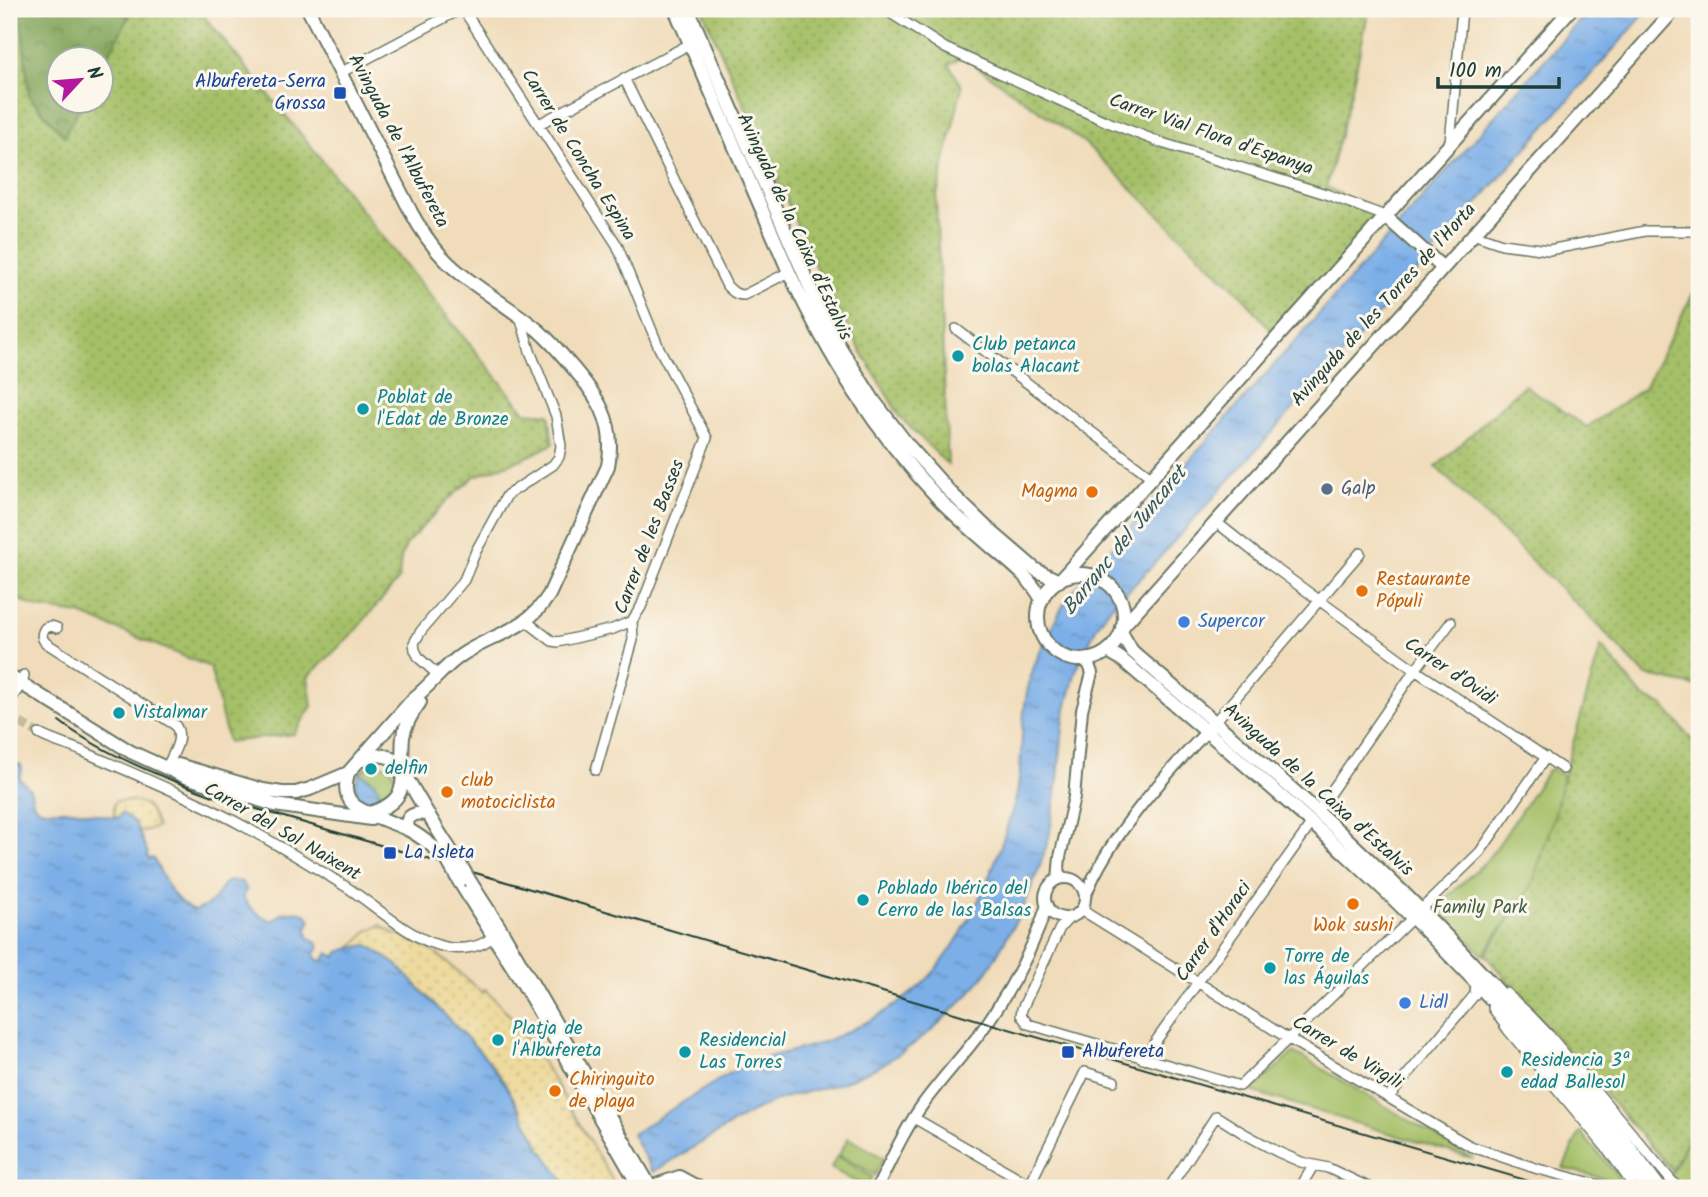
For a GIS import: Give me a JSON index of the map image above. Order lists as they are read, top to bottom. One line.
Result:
{"streets":{"main road":["Carrer Vial Flora d'Espanya","Avinguda de l'Albufereta","Avinguda de la Caixa d'Estalvis","Avinguda de les Torres de l'Horta"],"street":["Carrer de Concha Espina","Carrer de les Basses","Carrer d'Ovidi","Carrer del Sol Naixent","Carrer d'Horaci","Carrer de Virgili"]},"crossings":[["Carrer Vial Flora d'Espanya","Avinguda de les Torres de l'Horta"],["Carrer de Concha Espina","Carrer de les Basses"],["Avinguda de la Caixa d'Estalvis","Avinguda de les Torres de l'Horta"],["Avinguda de la Caixa d'Estalvis","Carrer d'Horaci"],["Carrer d'Ovidi","Carrer d'Horaci"],["Carrer d'Horaci","Carrer de Virgili"]],"water":["Barranc del Juncaret"],"parks":["Family Park"],"places":{"transit":["Albufereta-Serra Grossa","La Isleta","Albufereta"],"other":["Club petanca bolas Alacant","Poblat de l'Edat de Bronze","Galp","Magma","Restaurante Pópuli","Supercor","Vistalmar","delfin","club motociclista","Poblado Ibérico del Cerro de las Balsas","Wok sushi","Torre de las Águilas","Lidl","Platja de l'Albufereta","Residencial Las Torres","Residencia 3ª edad Ballesol","Chiringuito de playa"]},"scale_bar":"100 m","north":"top right"}
